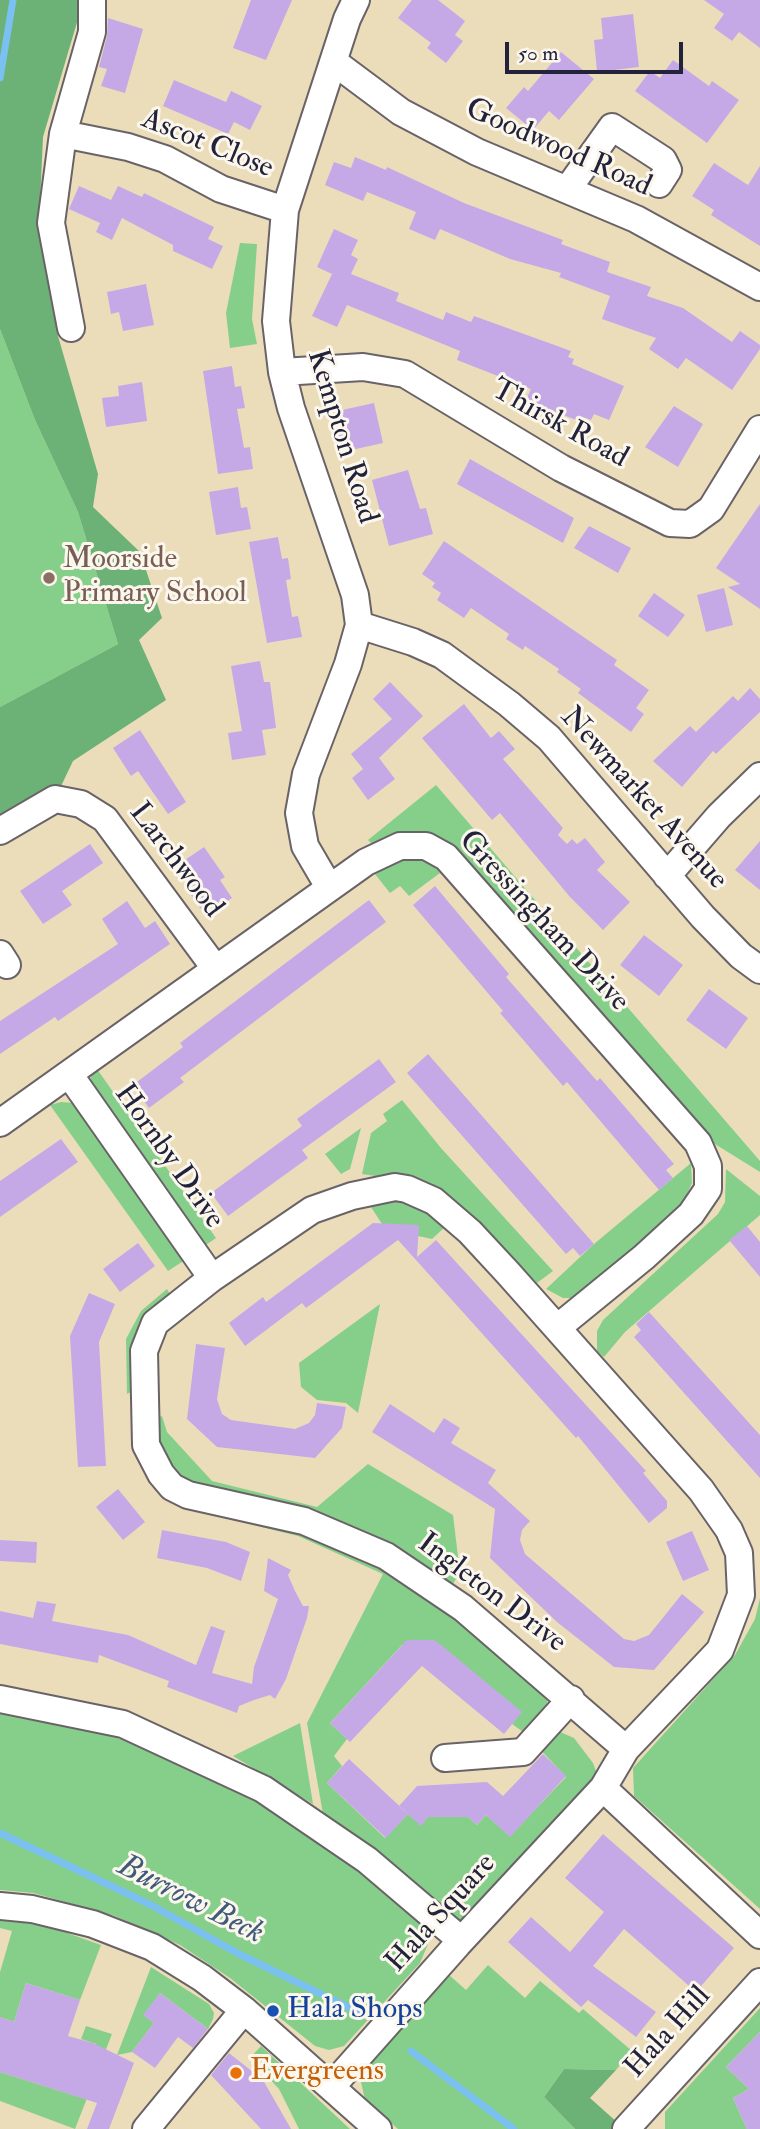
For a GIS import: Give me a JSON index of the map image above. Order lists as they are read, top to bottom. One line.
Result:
{"streets":{"street":["Ascot Close","Goodwood Road","Thirsk Road","Kempton Road","Newmarket Avenue","Larchwood","Gressingham Drive","Hornby Drive","Ingleton Drive","Hala Square","Hala Hill"]},"crossings":[["Ascot Close","Kempton Road"],["Goodwood Road","Kempton Road"],["Thirsk Road","Kempton Road"],["Kempton Road","Newmarket Avenue"],["Kempton Road","Gressingham Drive"],["Larchwood","Gressingham Drive"],["Gressingham Drive","Hornby Drive"],["Gressingham Drive","Ingleton Drive"],["Hornby Drive","Ingleton Drive"],["Ingleton Drive","Hala Square"]],"water":["Burrow Beck"],"places":["Moorside Primary School","Hala Shops","Evergreens"],"scale_bar":"50 m"}
